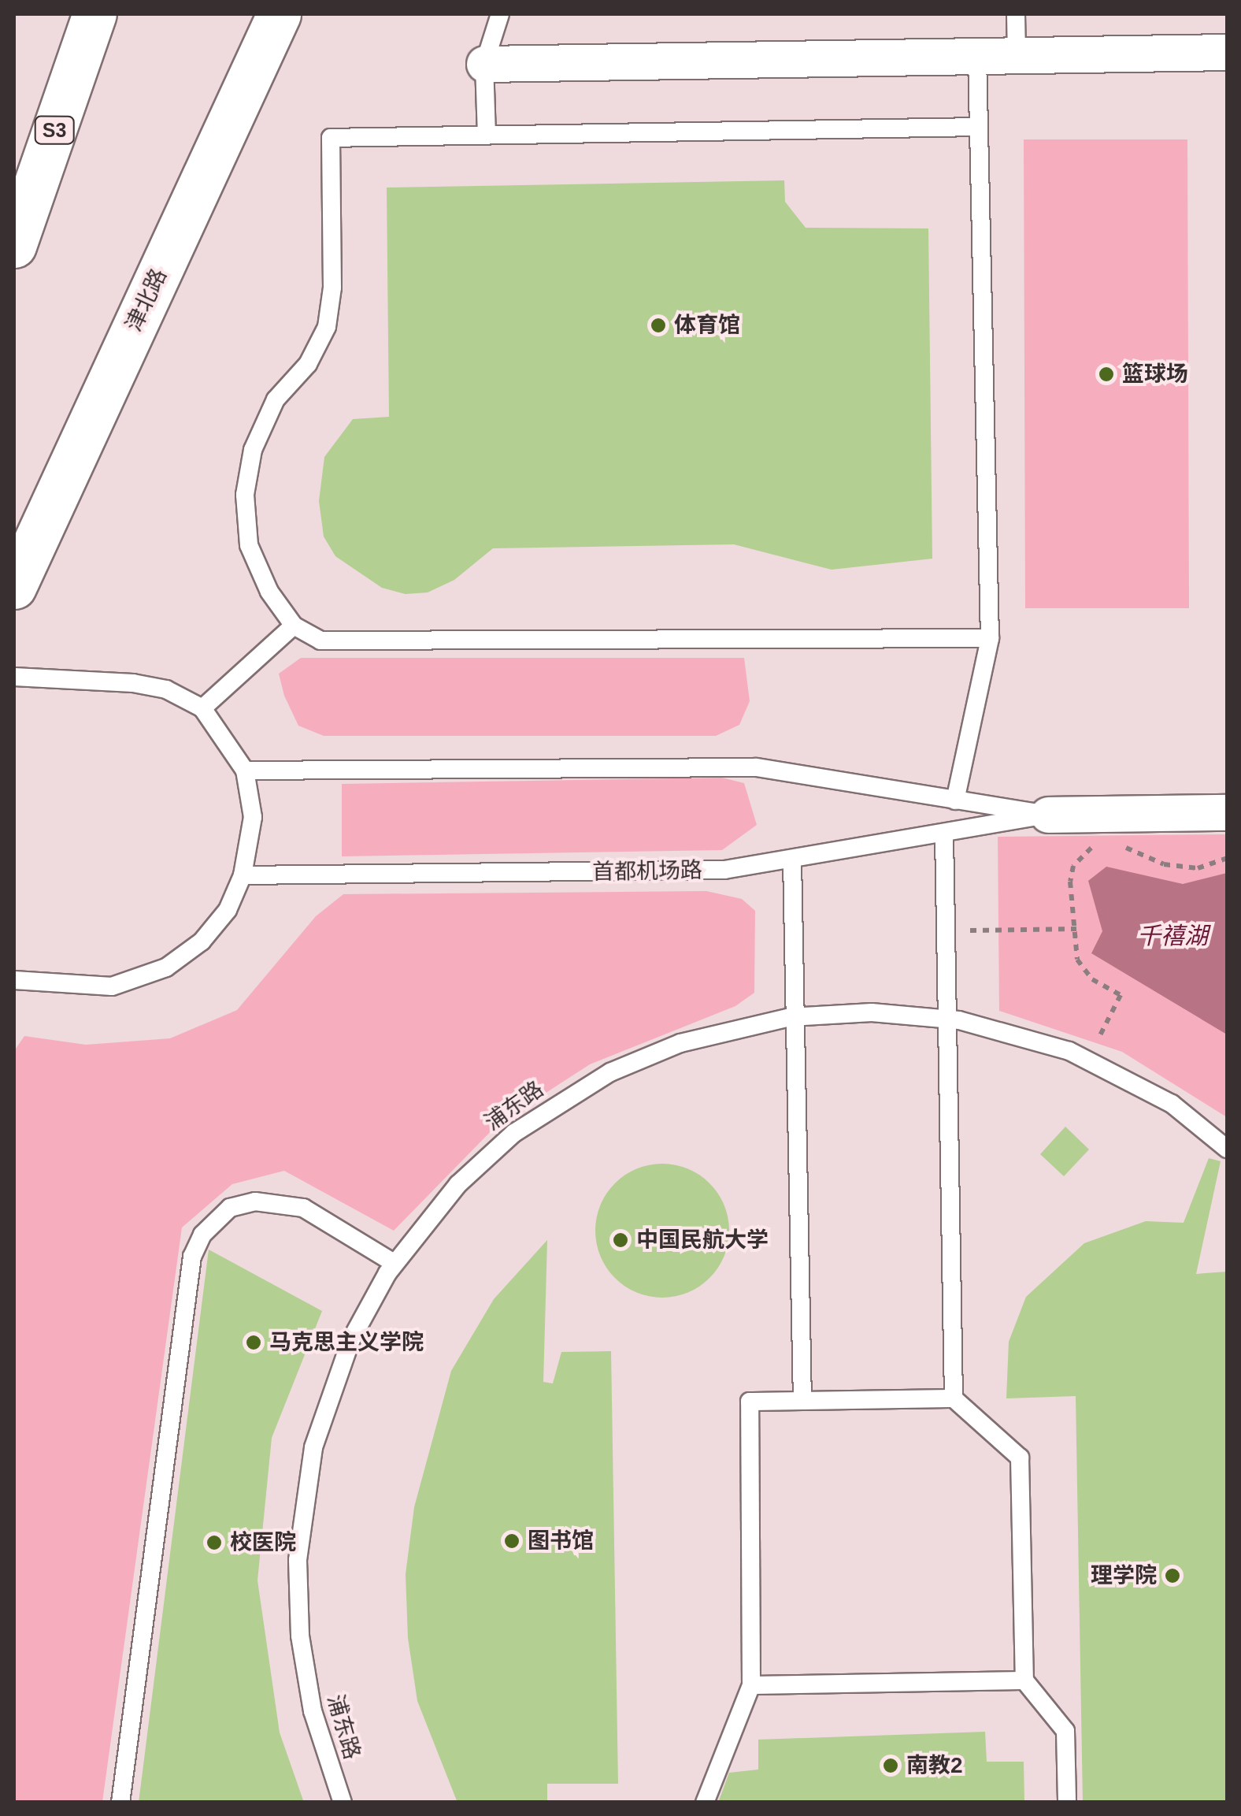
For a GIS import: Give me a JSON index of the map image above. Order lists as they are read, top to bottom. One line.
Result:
{"streets":{"main road":["S3","津北路"],"street":["首都机场路"],"lane":["浦东路"]},"water":["千禧湖"],"places":["体育馆","篮球场","中国民航大学","马克思主义学院","图书馆","校医院","理学院","南教2"]}
